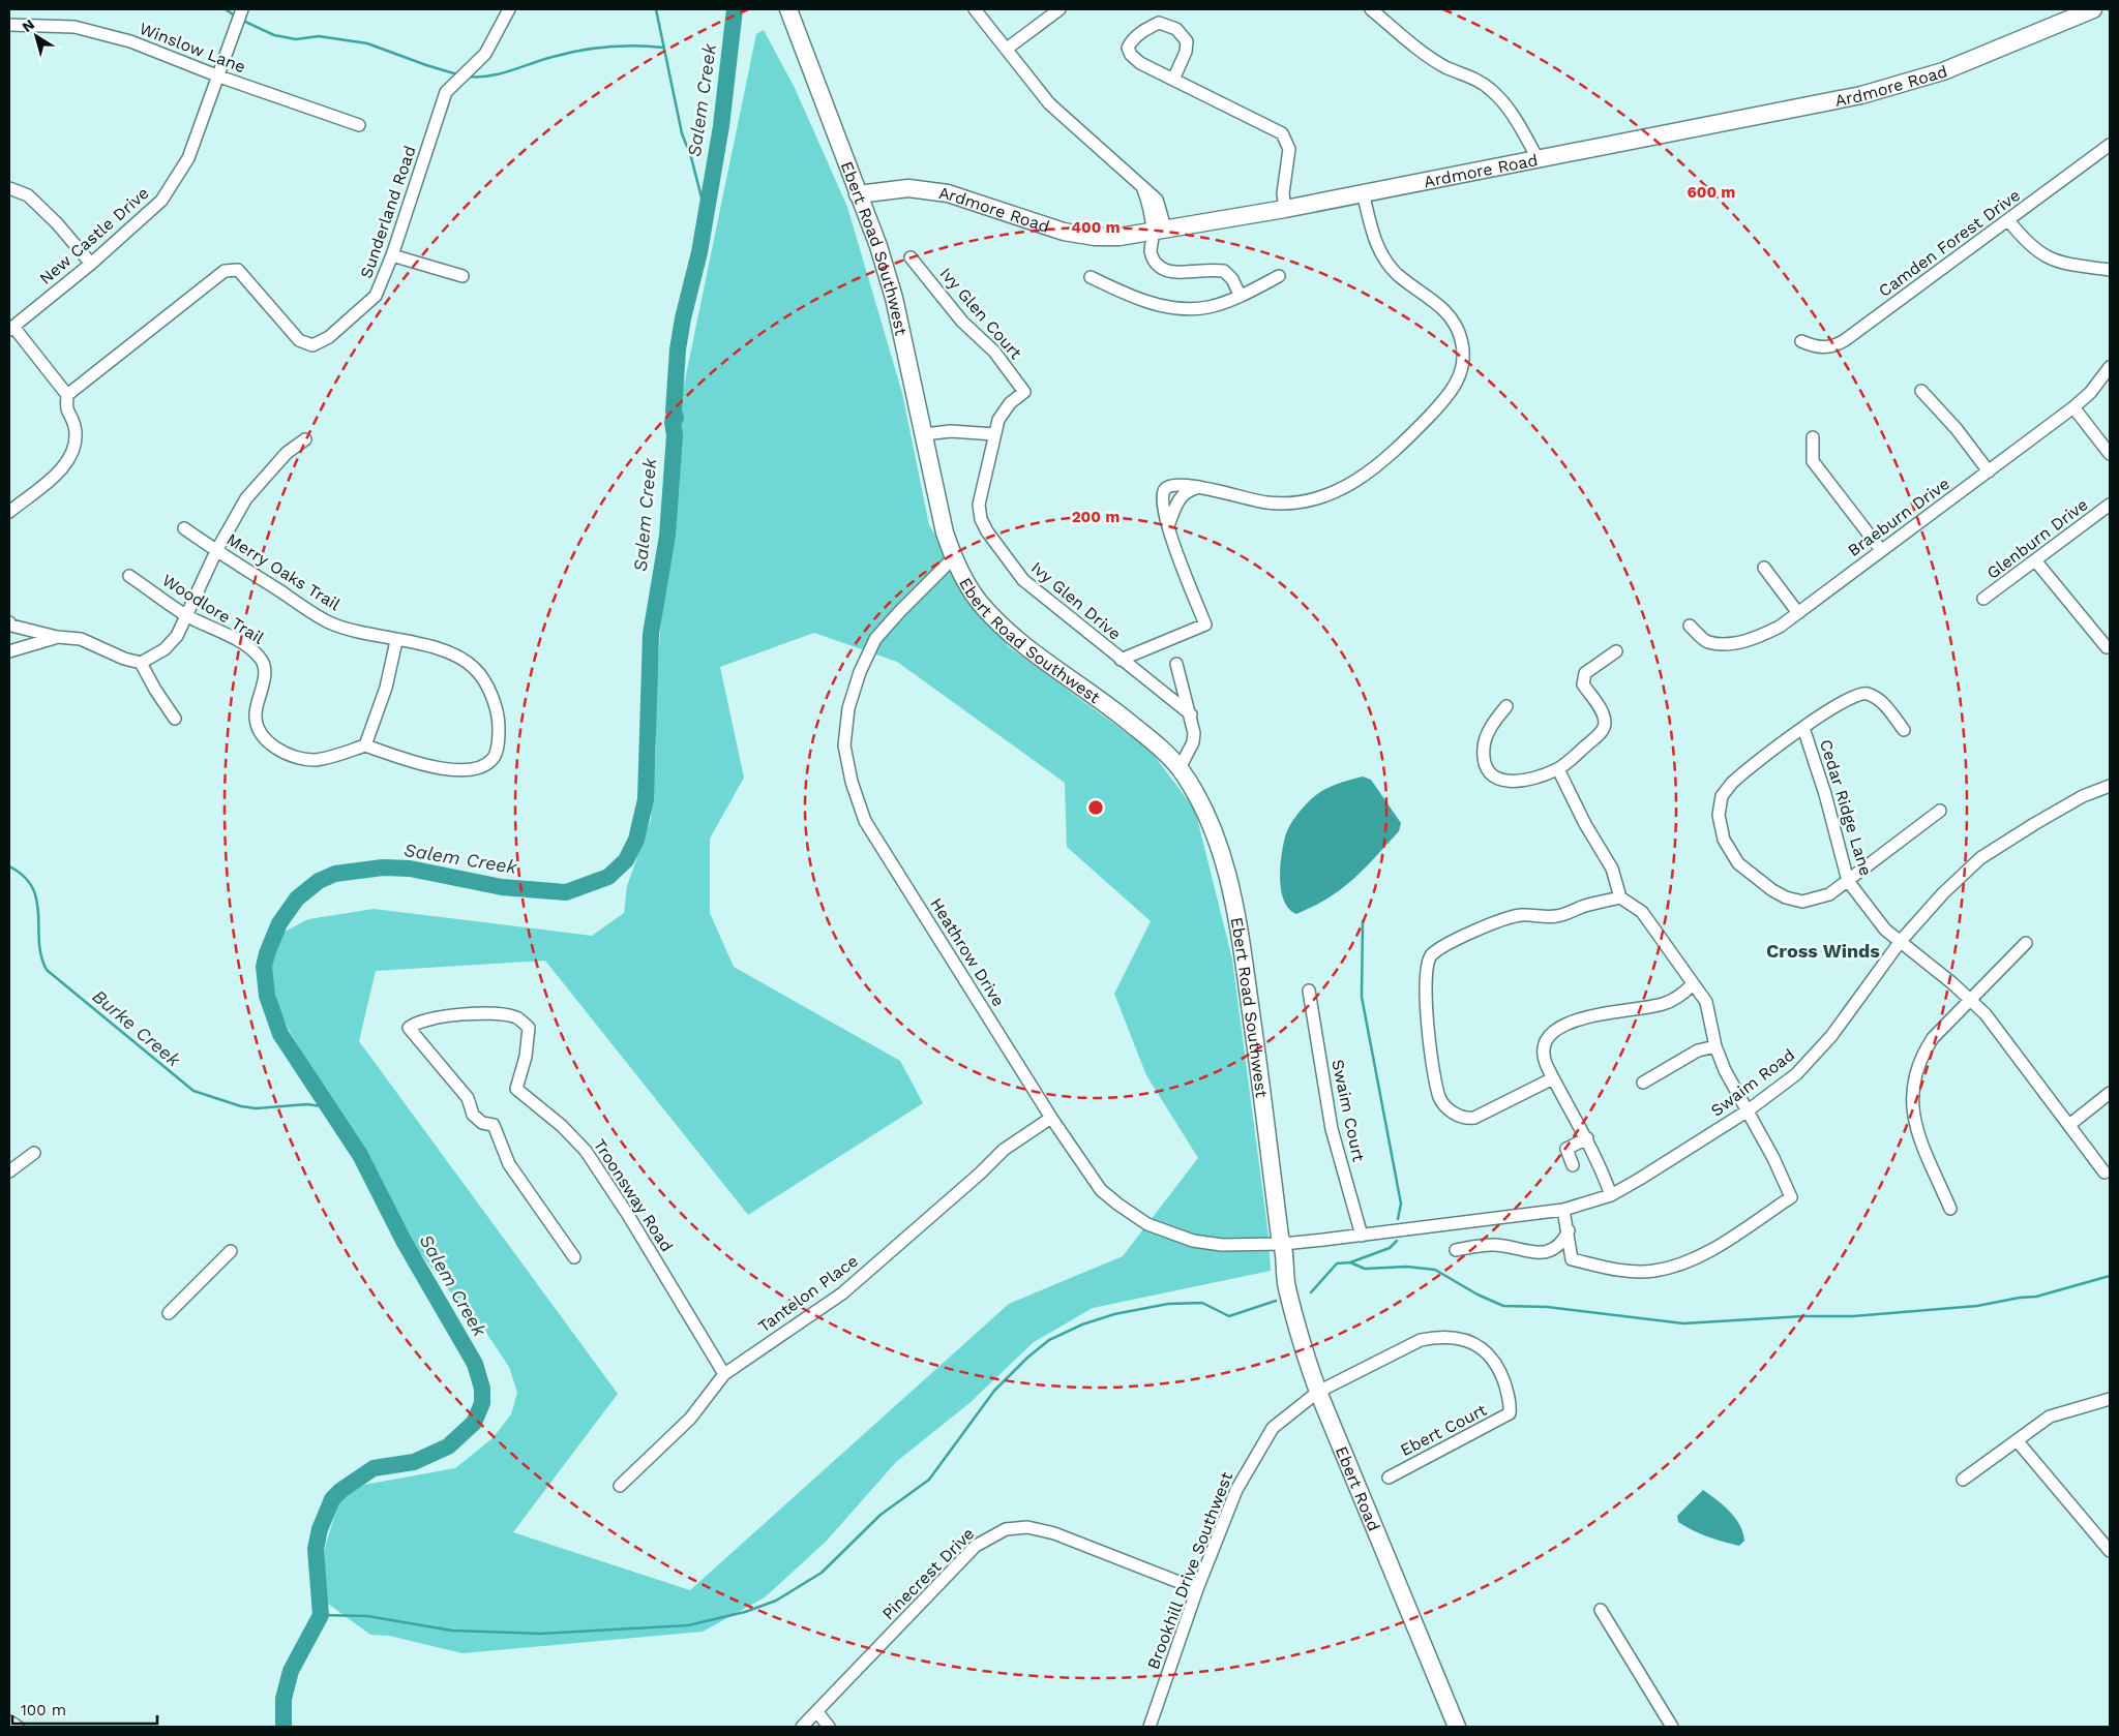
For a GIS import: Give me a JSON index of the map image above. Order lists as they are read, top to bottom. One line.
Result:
{"streets":{"main road":["Ardmore Road","Ebert Road Southwest","Ebert Road"],"street":["Winslow Lane","Sunderland Road","New Castle Drive","Camden Forest Drive","Ivy Glen Court","Braeburn Drive","Glenburn Drive","Merry Oaks Trail","Ivy Glen Drive","Woodlore Trail","Cedar Ridge Lane","Heathrow Drive","Swaim Road","Swaim Court","Troonsway Road","Tantelon Place","Ebert Court","Brookhill Drive Southwest","Pinecrest Drive"]},"crossings":[["Winslow Lane","New Castle Drive"],["Ardmore Road","Ebert Road Southwest"],["Ebert Road Southwest","Heathrow Drive"],["Ebert Road Southwest","Ebert Road"],["Ivy Glen Court","Ivy Glen Drive"],["Merry Oaks Trail","Woodlore Trail"],["Cedar Ridge Lane","Swaim Road"],["Heathrow Drive","Swaim Road"],["Heathrow Drive","Tantelon Place"],["Heathrow Drive","Ebert Road"],["Swaim Road","Swaim Court"],["Troonsway Road","Tantelon Place"],["Ebert Court","Ebert Road"],["Ebert Court","Brookhill Drive Southwest"],["Ebert Road","Brookhill Drive Southwest"],["Brookhill Drive Southwest","Pinecrest Drive"]],"districts":["Cross Winds"],"water":["Salem Creek","Burke Creek"],"scale_bar":"100 m","north":"top left","rings":["600 m","400 m","200 m"]}
